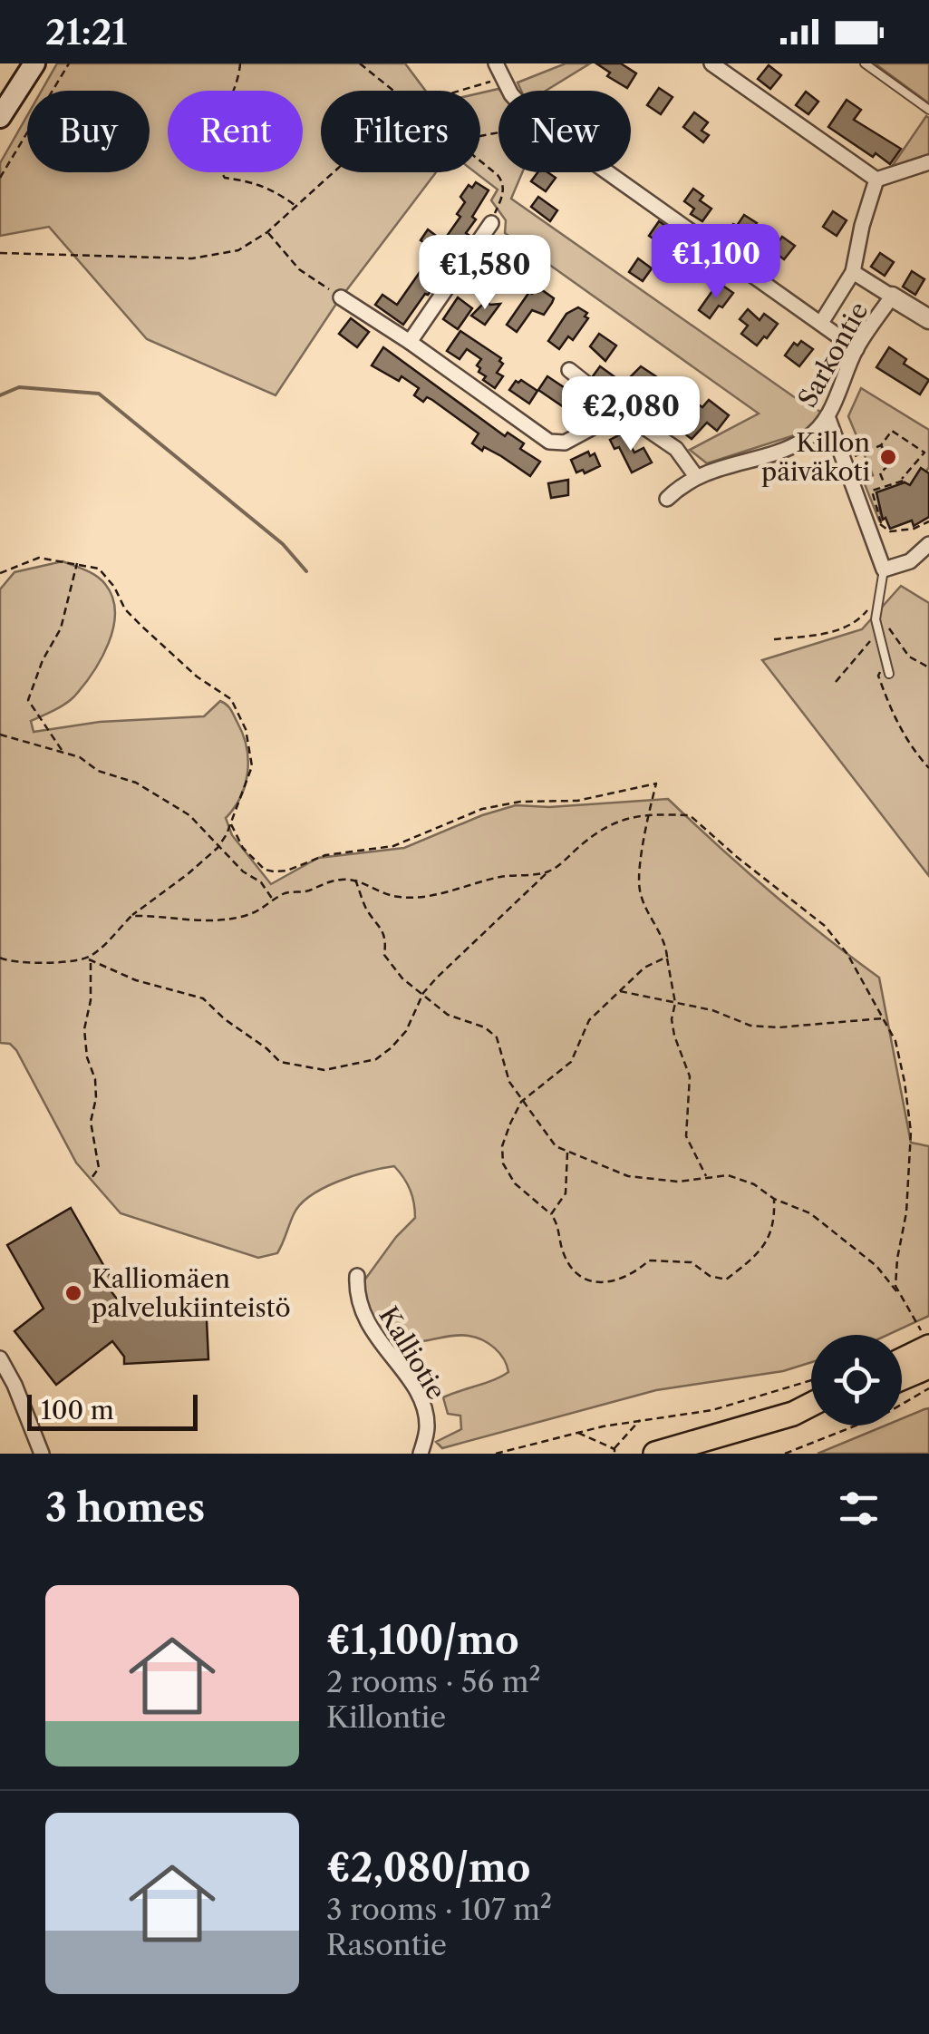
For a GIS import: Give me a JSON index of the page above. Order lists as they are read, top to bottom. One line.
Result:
{"streets":{"street":["Sarkontie","Kalliotie"]},"places":["Killon päiväkoti","Kalliomäen palvelukiinteistö"],"scale_bar":"100 m","page":{"status":"21:21","chip":["Buy","Rent","Filters","New"],"price":["€1,100","€1,580","€2,080"],"scale":"100 m","heading":"3 homes","list":[{"name":"€1,100/mo","note":"2 rooms · 56 m² · Killontie"},{"name":"€2,080/mo","note":"3 rooms · 107 m² · Rasontie"}]}}
